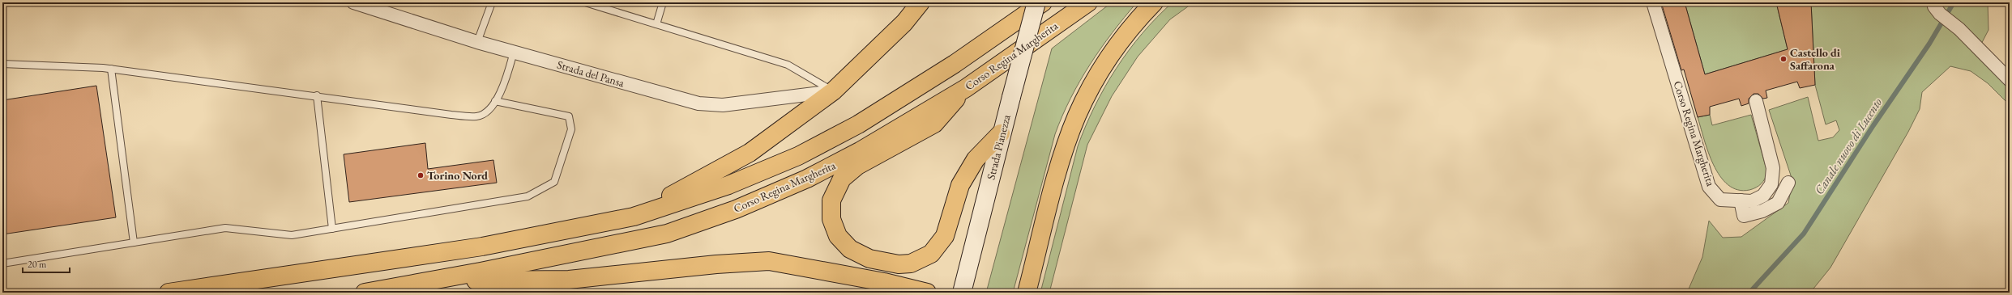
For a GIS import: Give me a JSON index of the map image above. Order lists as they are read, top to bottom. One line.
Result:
{"streets":{"main road":["Corso Regina Margherita","Strada Pianezza"],"street":["Strada del Pansa"]},"water":["Canale nuovo di Lucento"],"places":["Castello di Saffarona","Torino Nord"],"scale_bar":"20 m"}
